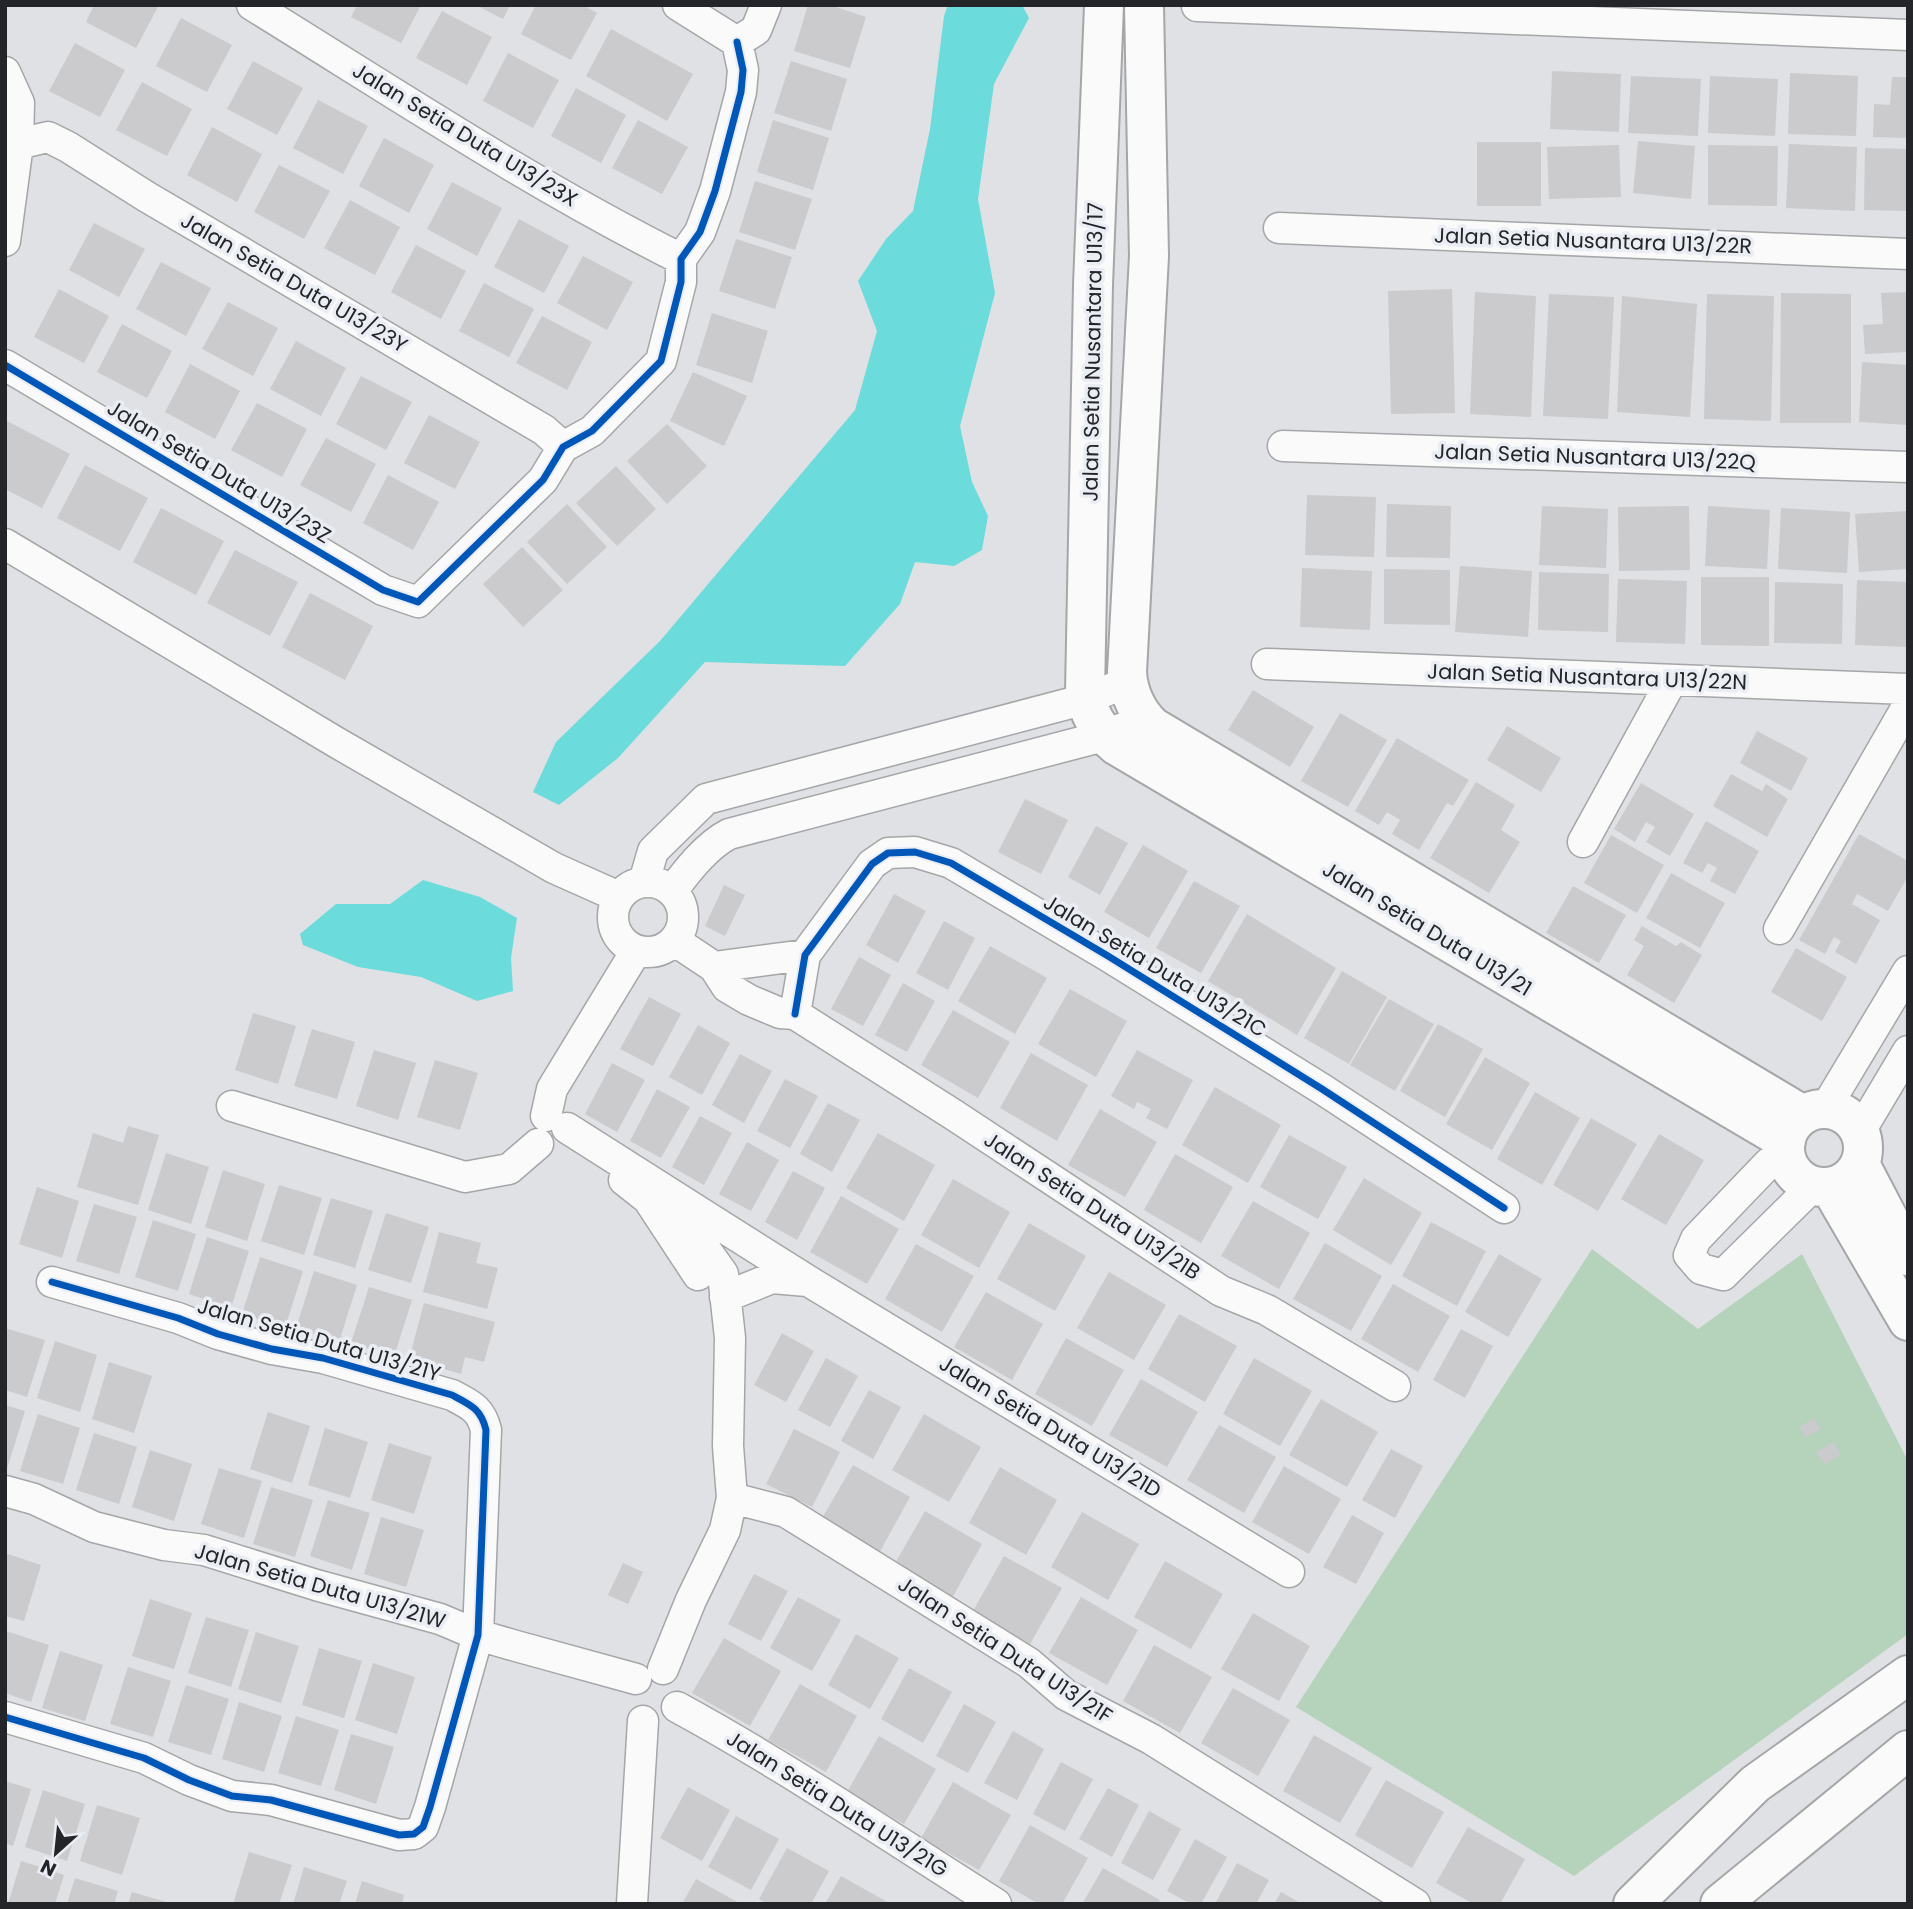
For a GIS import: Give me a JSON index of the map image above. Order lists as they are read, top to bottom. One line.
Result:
{"streets":{"main road":["Jalan Setia Nusantara U13/17","Jalan Setia Duta U13/21"],"street":["Jalan Setia Duta U13/23X","Jalan Setia Nusantara U13/22R","Jalan Setia Duta U13/23Y","Jalan Setia Nusantara U13/22Q","Jalan Setia Duta U13/23Z","Jalan Setia Nusantara U13/22N","Jalan Setia Duta U13/21C","Jalan Setia Duta U13/21B","Jalan Setia Duta U13/21Y","Jalan Setia Duta U13/21D","Jalan Setia Duta U13/21W","Jalan Setia Duta U13/21F","Jalan Setia Duta U13/21G"]},"crossings":[["Jalan Setia Duta U13/23Y","Jalan Setia Duta U13/23Z"],["Jalan Setia Nusantara U13/17","Jalan Setia Duta U13/21"],["Jalan Setia Duta U13/21Y","Jalan Setia Duta U13/21W"]],"north":"bottom left"}
